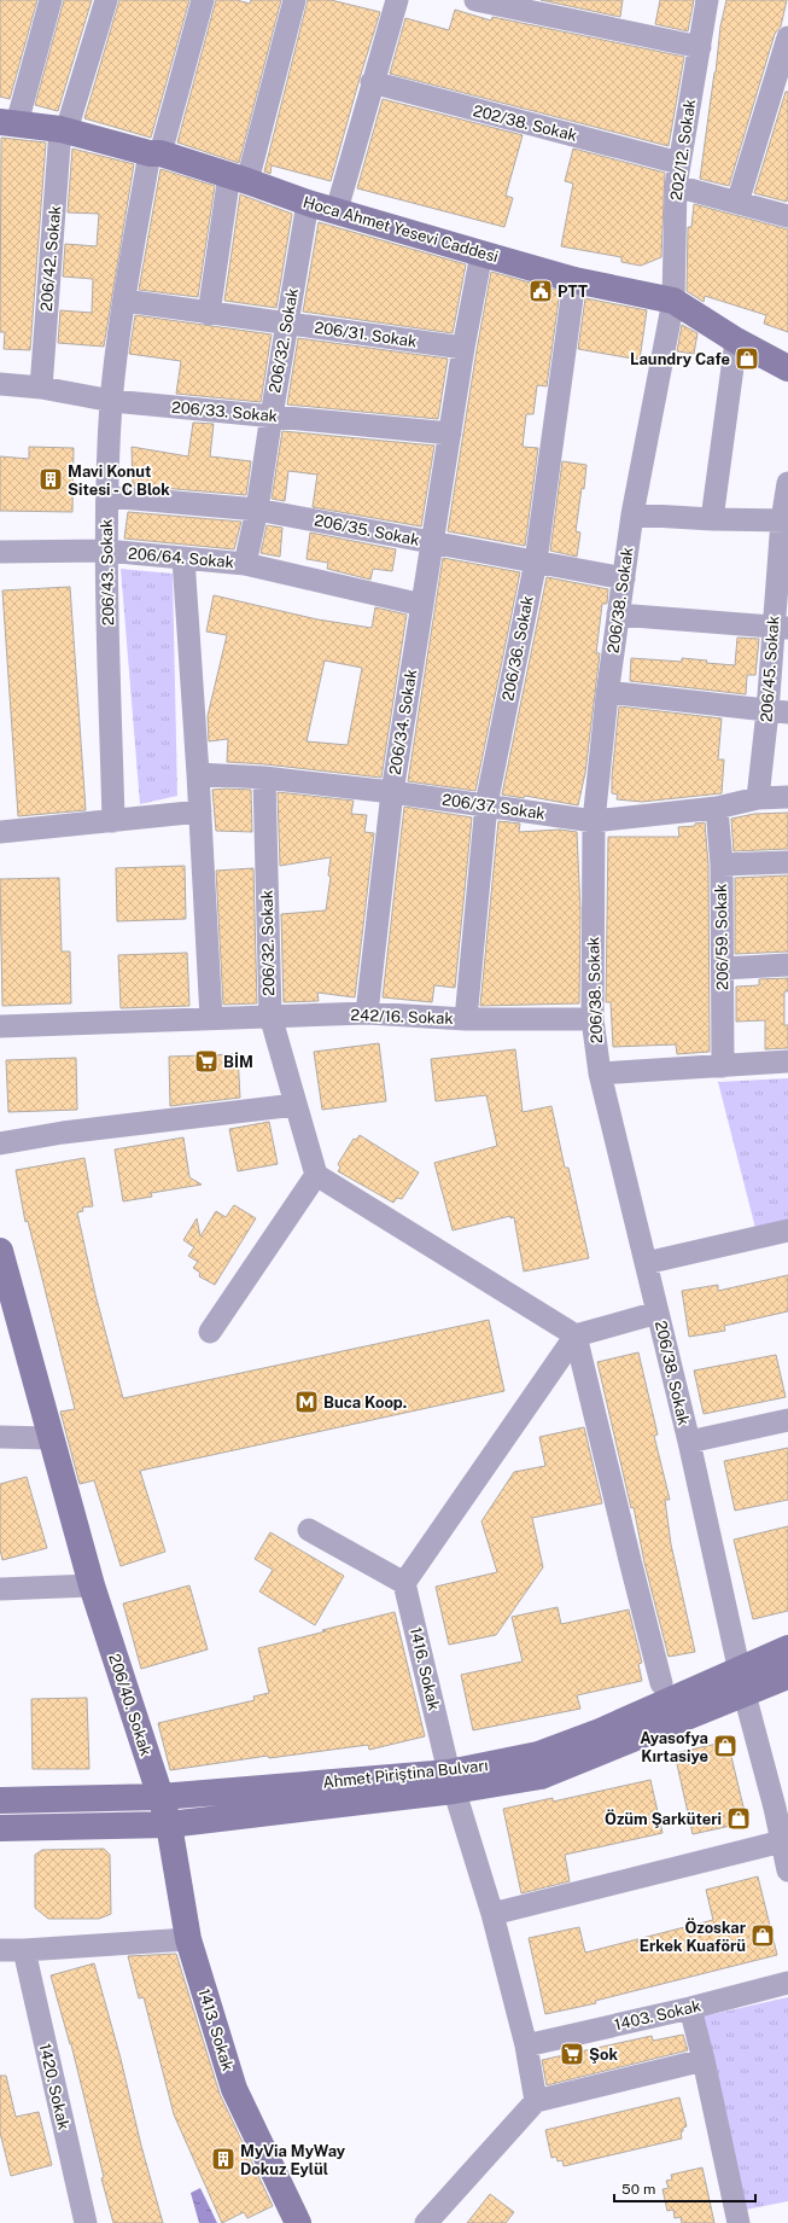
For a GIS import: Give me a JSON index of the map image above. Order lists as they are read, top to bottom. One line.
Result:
{"streets":{"main road":["Hoca Ahmet Yesevi Caddesi","206/40. Sokak","Ahmet Piriştina Bulvarı","1413. Sokak"],"street":["202/38. Sokak","202/12. Sokak","206/42. Sokak","206/31. Sokak","206/32. Sokak","206/33. Sokak","206/35. Sokak","206/64. Sokak","206/43. Sokak","206/38. Sokak","206/36. Sokak","206/45. Sokak","206/34. Sokak","206/37. Sokak","206/59. Sokak","242/16. Sokak","1416. Sokak","1403. Sokak","1420. Sokak"]},"crossings":[["202/38. Sokak","202/12. Sokak"],["202/12. Sokak","Hoca Ahmet Yesevi Caddesi"],["202/12. Sokak","206/38. Sokak"],["Hoca Ahmet Yesevi Caddesi","206/42. Sokak"],["Hoca Ahmet Yesevi Caddesi","206/32. Sokak"],["Hoca Ahmet Yesevi Caddesi","206/43. Sokak"],["Hoca Ahmet Yesevi Caddesi","206/38. Sokak"],["Hoca Ahmet Yesevi Caddesi","206/36. Sokak"],["Hoca Ahmet Yesevi Caddesi","206/34. Sokak"],["206/42. Sokak","206/33. Sokak"],["206/31. Sokak","206/32. Sokak"],["206/31. Sokak","206/43. Sokak"],["206/31. Sokak","206/34. Sokak"],["206/32. Sokak","206/33. Sokak"],["206/32. Sokak","206/35. Sokak"],["206/32. Sokak","206/64. Sokak"],["206/32. Sokak","206/37. Sokak"],["206/32. Sokak","242/16. Sokak"],["206/33. Sokak","206/43. Sokak"],["206/33. Sokak","206/34. Sokak"],["206/35. Sokak","206/43. Sokak"],["206/35. Sokak","206/38. Sokak"],["206/35. Sokak","206/36. Sokak"],["206/35. Sokak","206/34. Sokak"],["206/64. Sokak","206/43. Sokak"],["206/64. Sokak","206/34. Sokak"],["206/38. Sokak","206/37. Sokak"],["206/38. Sokak","242/16. Sokak"],["206/38. Sokak","Ahmet Piriştina Bulvarı"],["206/36. Sokak","206/37. Sokak"],["206/36. Sokak","242/16. Sokak"],["206/45. Sokak","206/37. Sokak"],["206/34. Sokak","206/37. Sokak"],["206/34. Sokak","242/16. Sokak"],["206/37. Sokak","206/59. Sokak"],["1416. Sokak","Ahmet Piriştina Bulvarı"],["1416. Sokak","1403. Sokak"],["206/40. Sokak","Ahmet Piriştina Bulvarı"],["206/40. Sokak","1413. Sokak"],["Ahmet Piriştina Bulvarı","1413. Sokak"]],"places":{"public building":["PTT"],"shop":["Laundry Cafe","Ayasofya Kırtasiye","Özüm Şarküteri","Özoskar Erkek Kuaförü"],"building":["Mavi Konut Sitesi - C Blok","MyVia MyWay Dokuz Eylül"],"supermarket":["BİM","Şok"],"metro station":["Buca Koop."]},"scale_bar":"50 m"}
